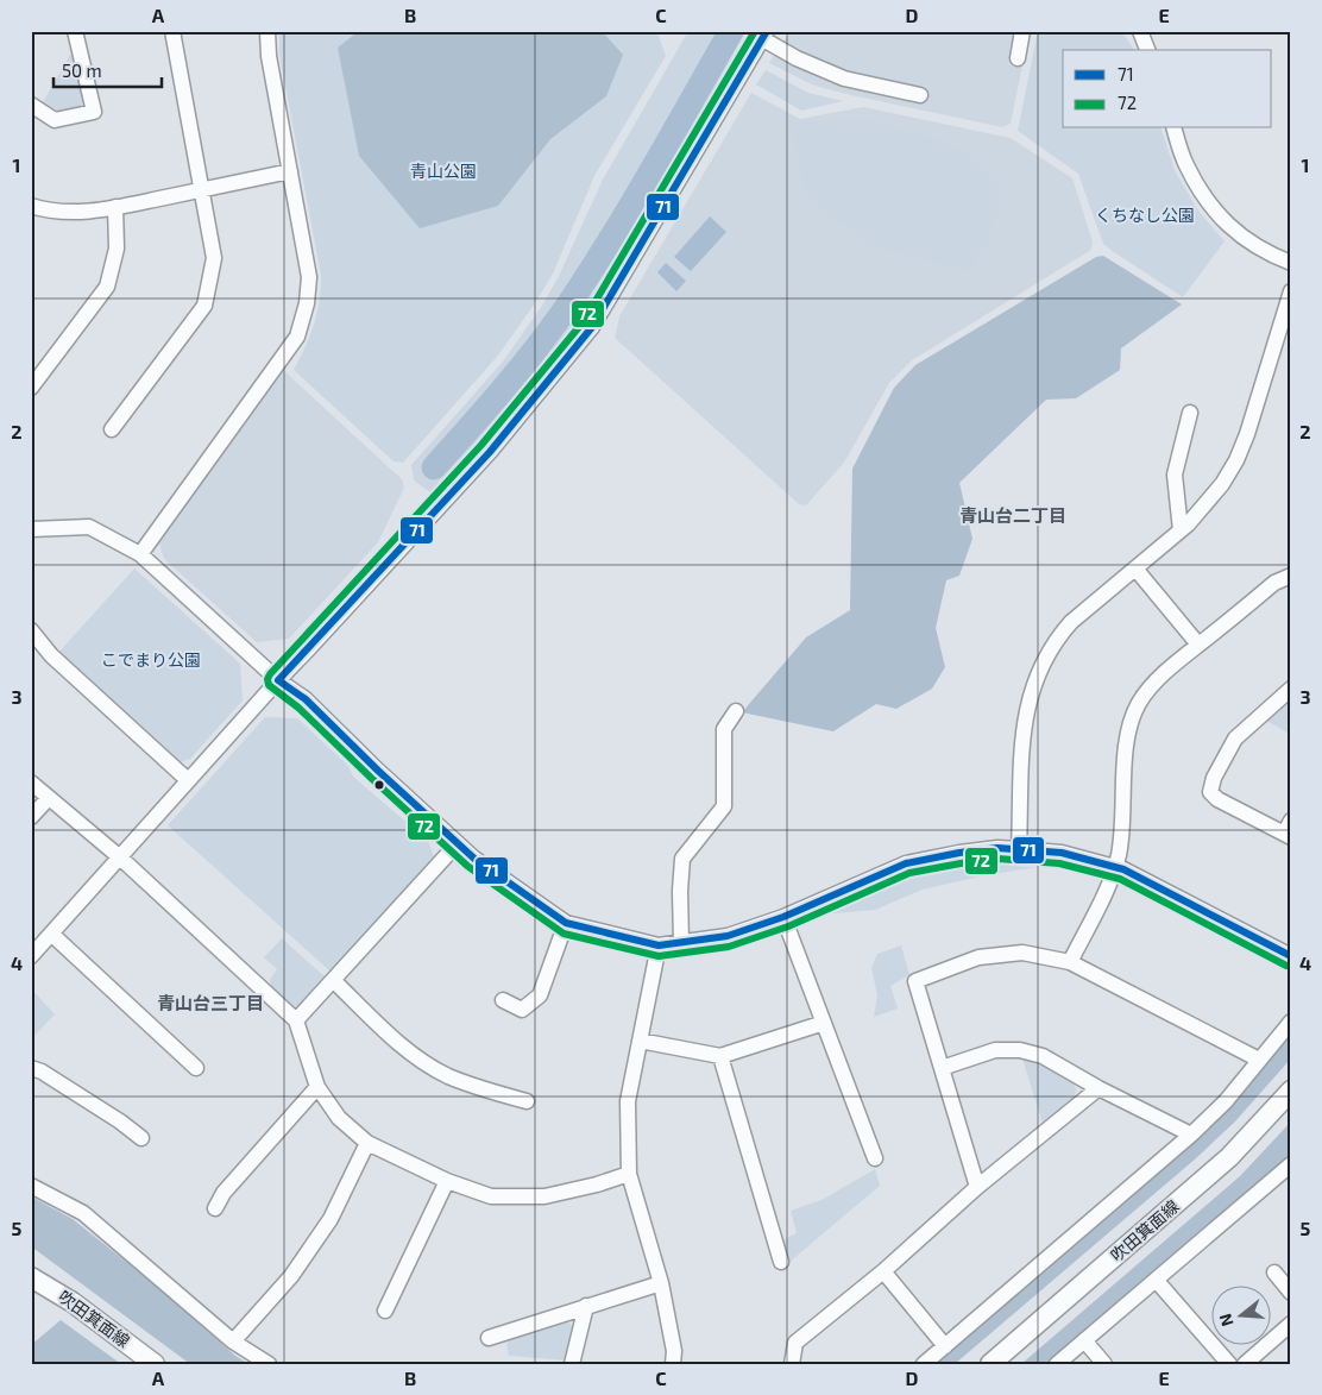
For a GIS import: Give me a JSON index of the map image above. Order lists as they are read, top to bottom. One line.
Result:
{"streets":{"main road":["吹田箕面線"]},"districts":["青山台二丁目","青山台三丁目"],"parks":["青山公園","くちなし公園","こでまり公園"],"lines":["transit line 71","transit line 72"],"legend":["71","72"],"scale_bar":"50 m","north":"left","grid":{"columns":["A","B","C","D","E"],"rows":["1","2","3","4","5"]}}
